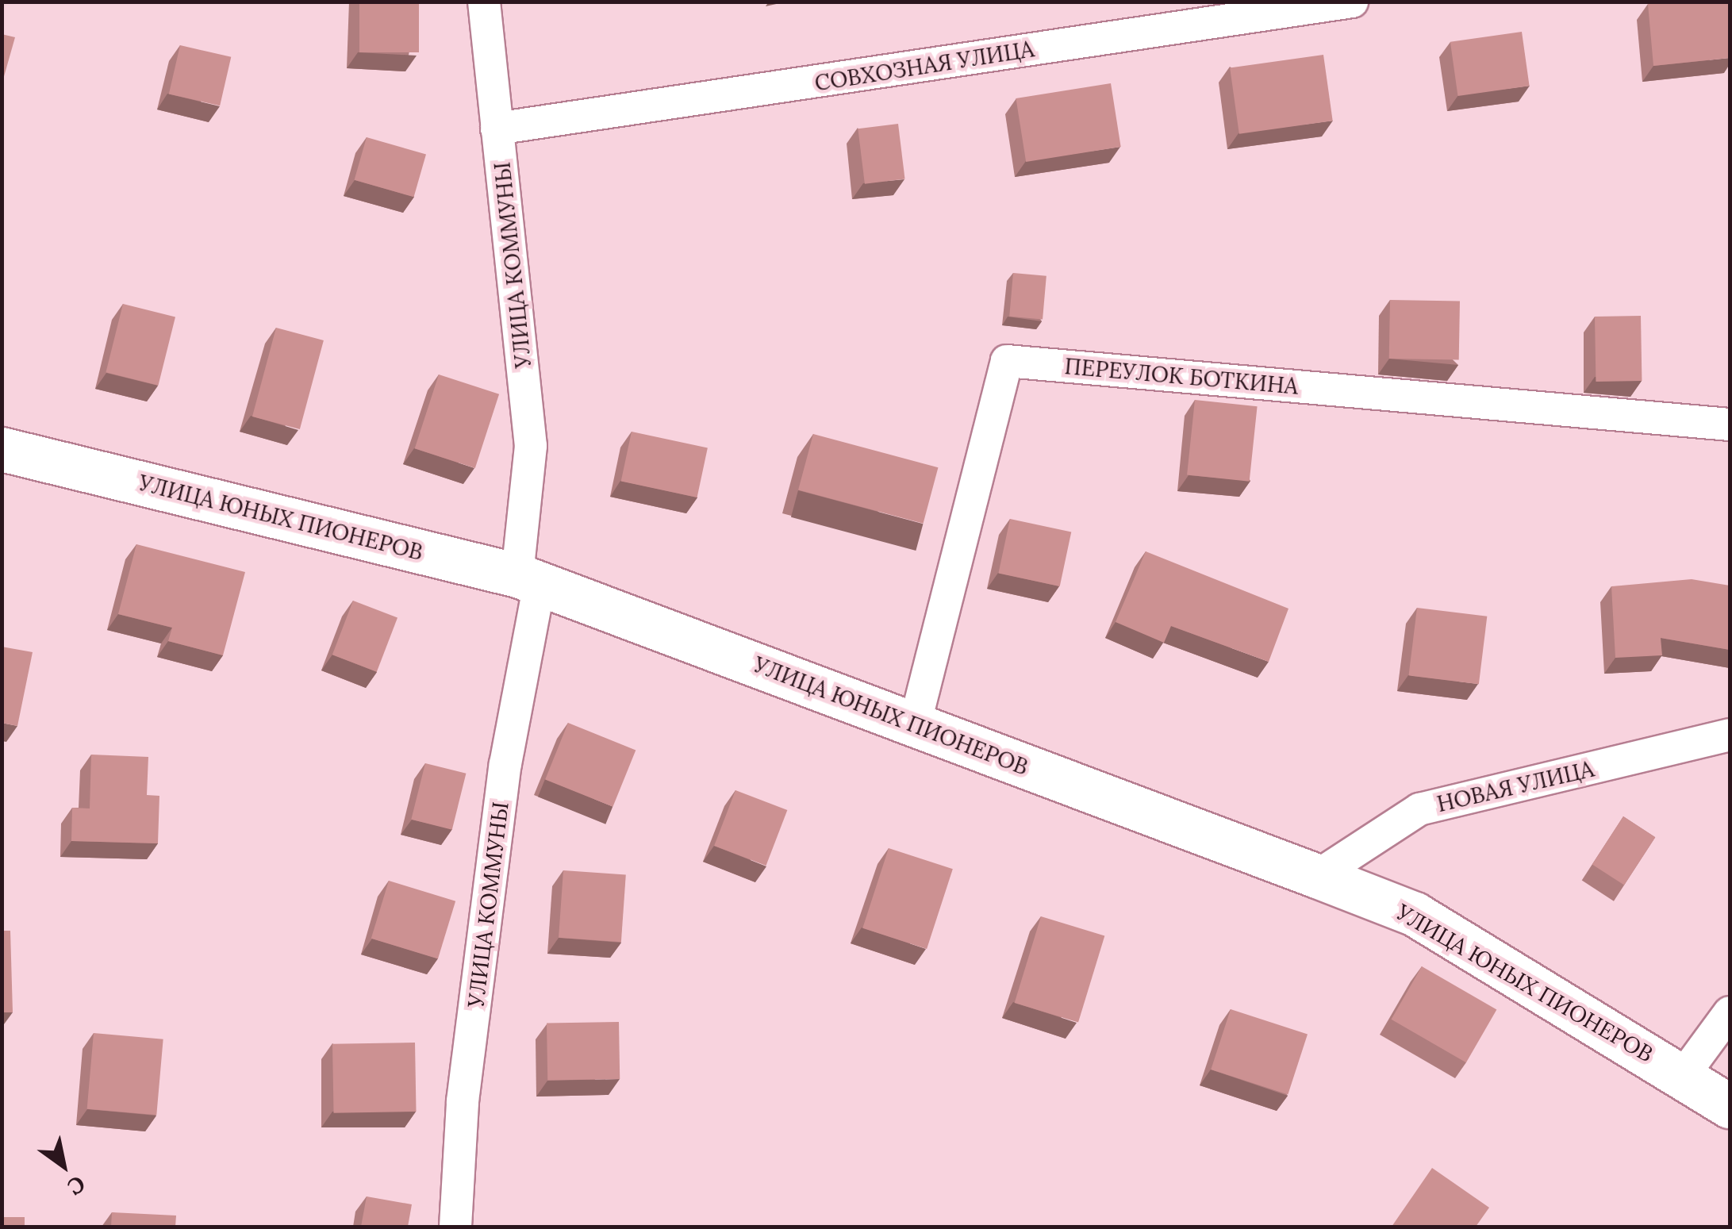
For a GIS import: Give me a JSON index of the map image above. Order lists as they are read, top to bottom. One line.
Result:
{"streets":{"main road":["УЛИЦА ЮНЫХ ПИОНЕРОВ"],"street":["СОВХОЗНАЯ УЛИЦА","УЛИЦА КОММУНЫ","ПЕРЕУЛОК БОТКИНА","НОВАЯ УЛИЦА"]},"crossings":[["СОВХОЗНАЯ УЛИЦА","УЛИЦА КОММУНЫ"],["УЛИЦА КОММУНЫ","УЛИЦА ЮНЫХ ПИОНЕРОВ"],["ПЕРЕУЛОК БОТКИНА","УЛИЦА ЮНЫХ ПИОНЕРОВ"],["УЛИЦА ЮНЫХ ПИОНЕРОВ","НОВАЯ УЛИЦА"]],"north":"bottom right"}
